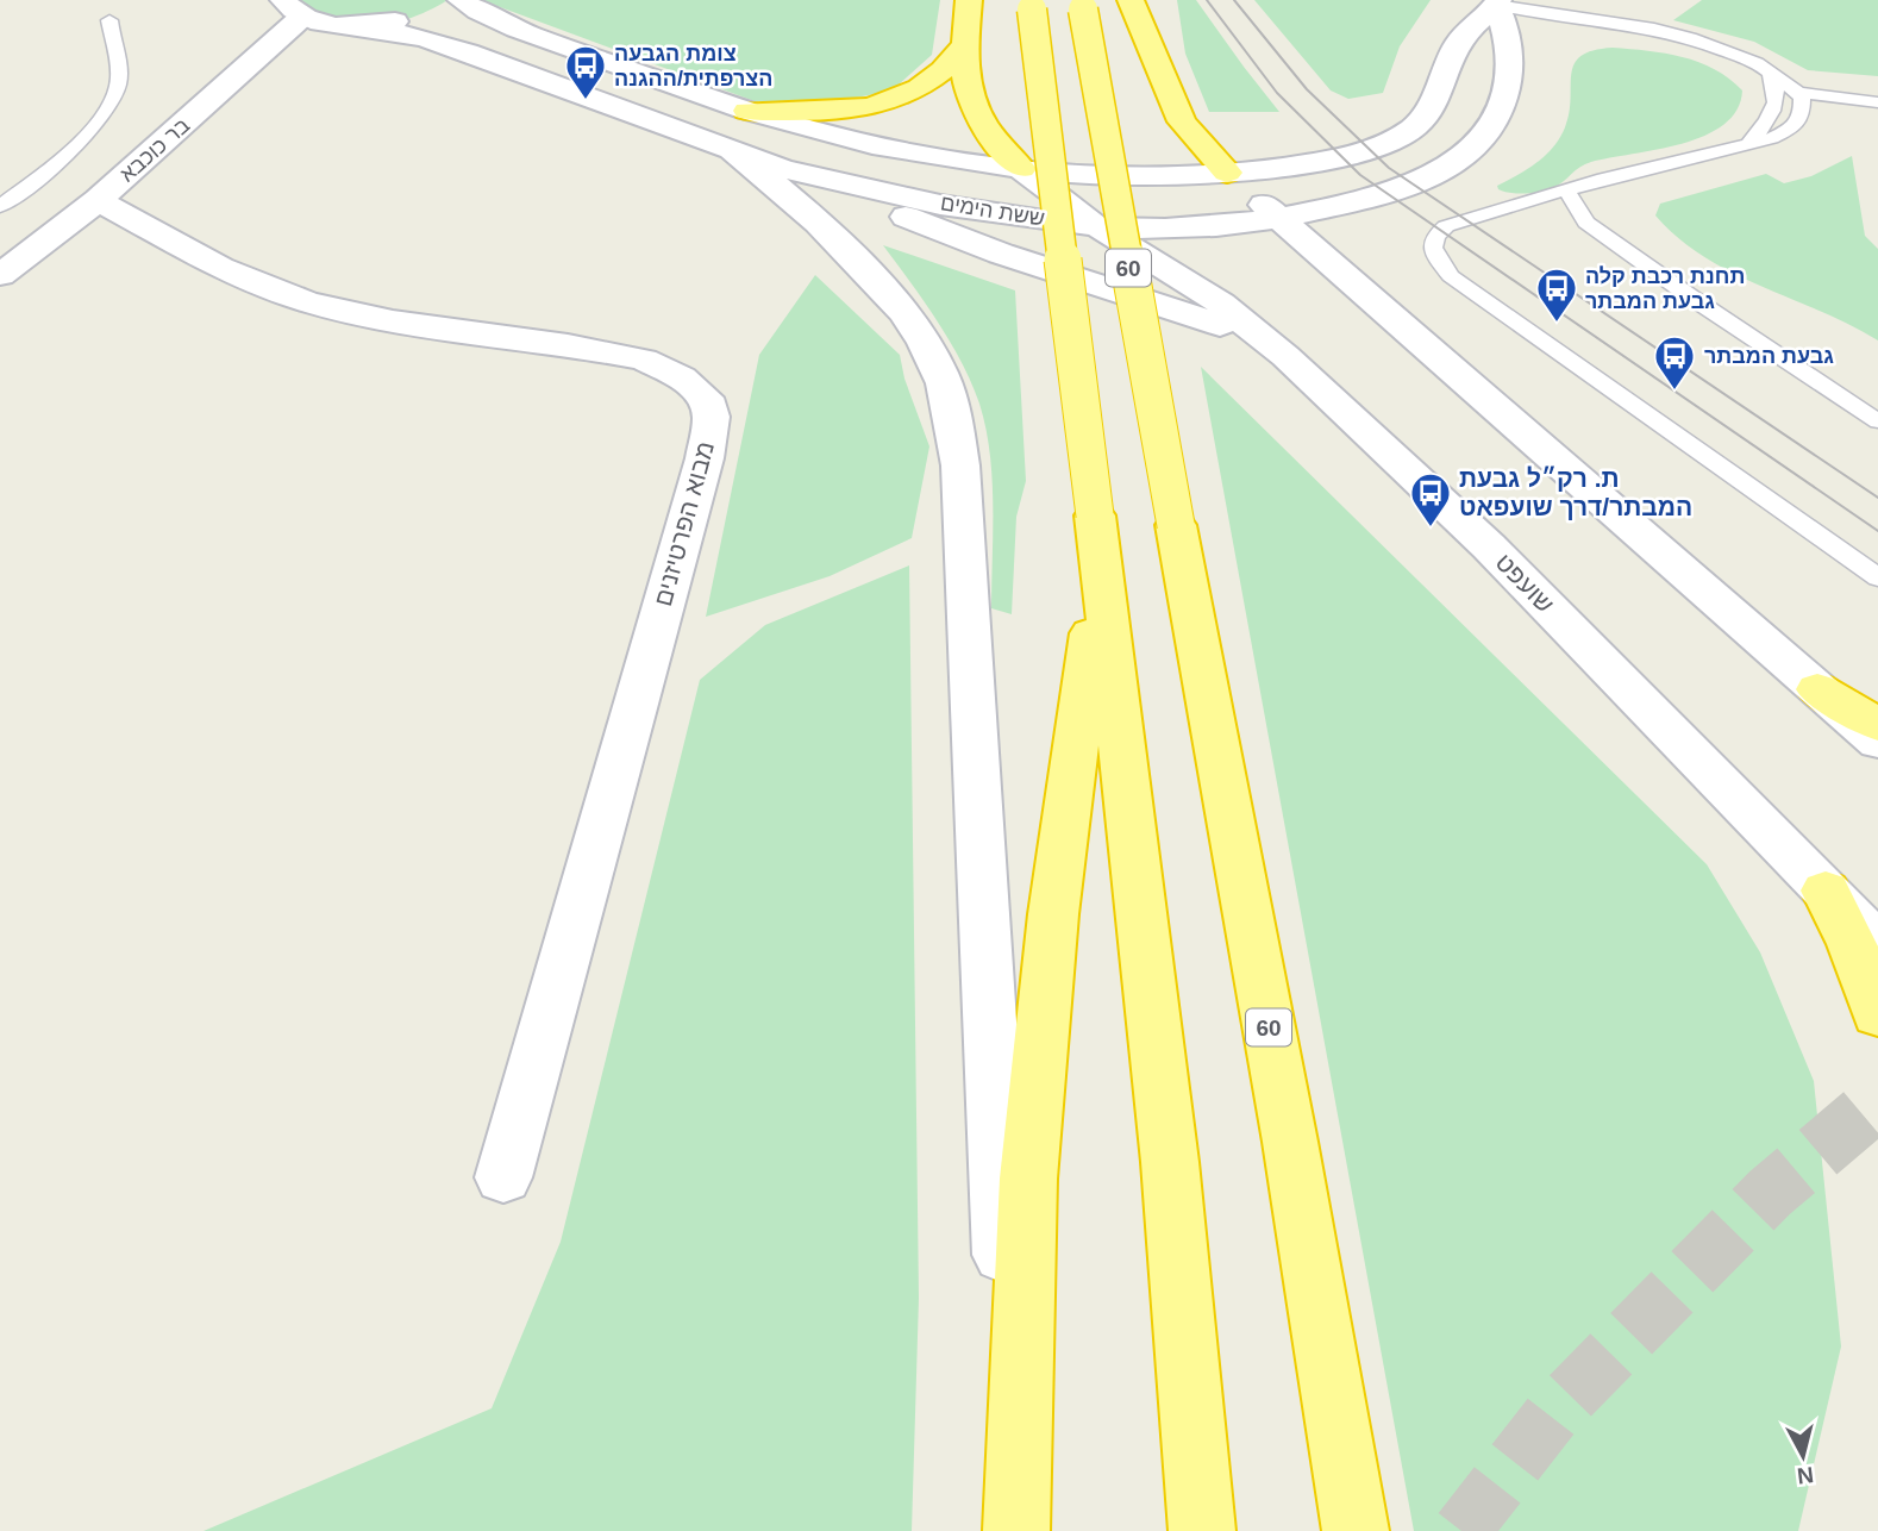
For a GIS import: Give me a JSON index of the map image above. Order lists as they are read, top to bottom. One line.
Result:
{"streets":{"highway":["60"],"street":["בר כוכבא","ששת הימים","מבוא הפרטיזנים","שועפט"]},"crossings":[["בר כוכבא","מבוא הפרטיזנים"],["ששת הימים","שועפט"]],"places":{"bus stop":["צומת הגבעה הצרפתית/ההגנה","תחנת רכבת קלה גבעת המבתר","גבעת המבתר","ת. רק״ל גבעת המבתר/דרך שועפאט"]},"north":"bottom"}
